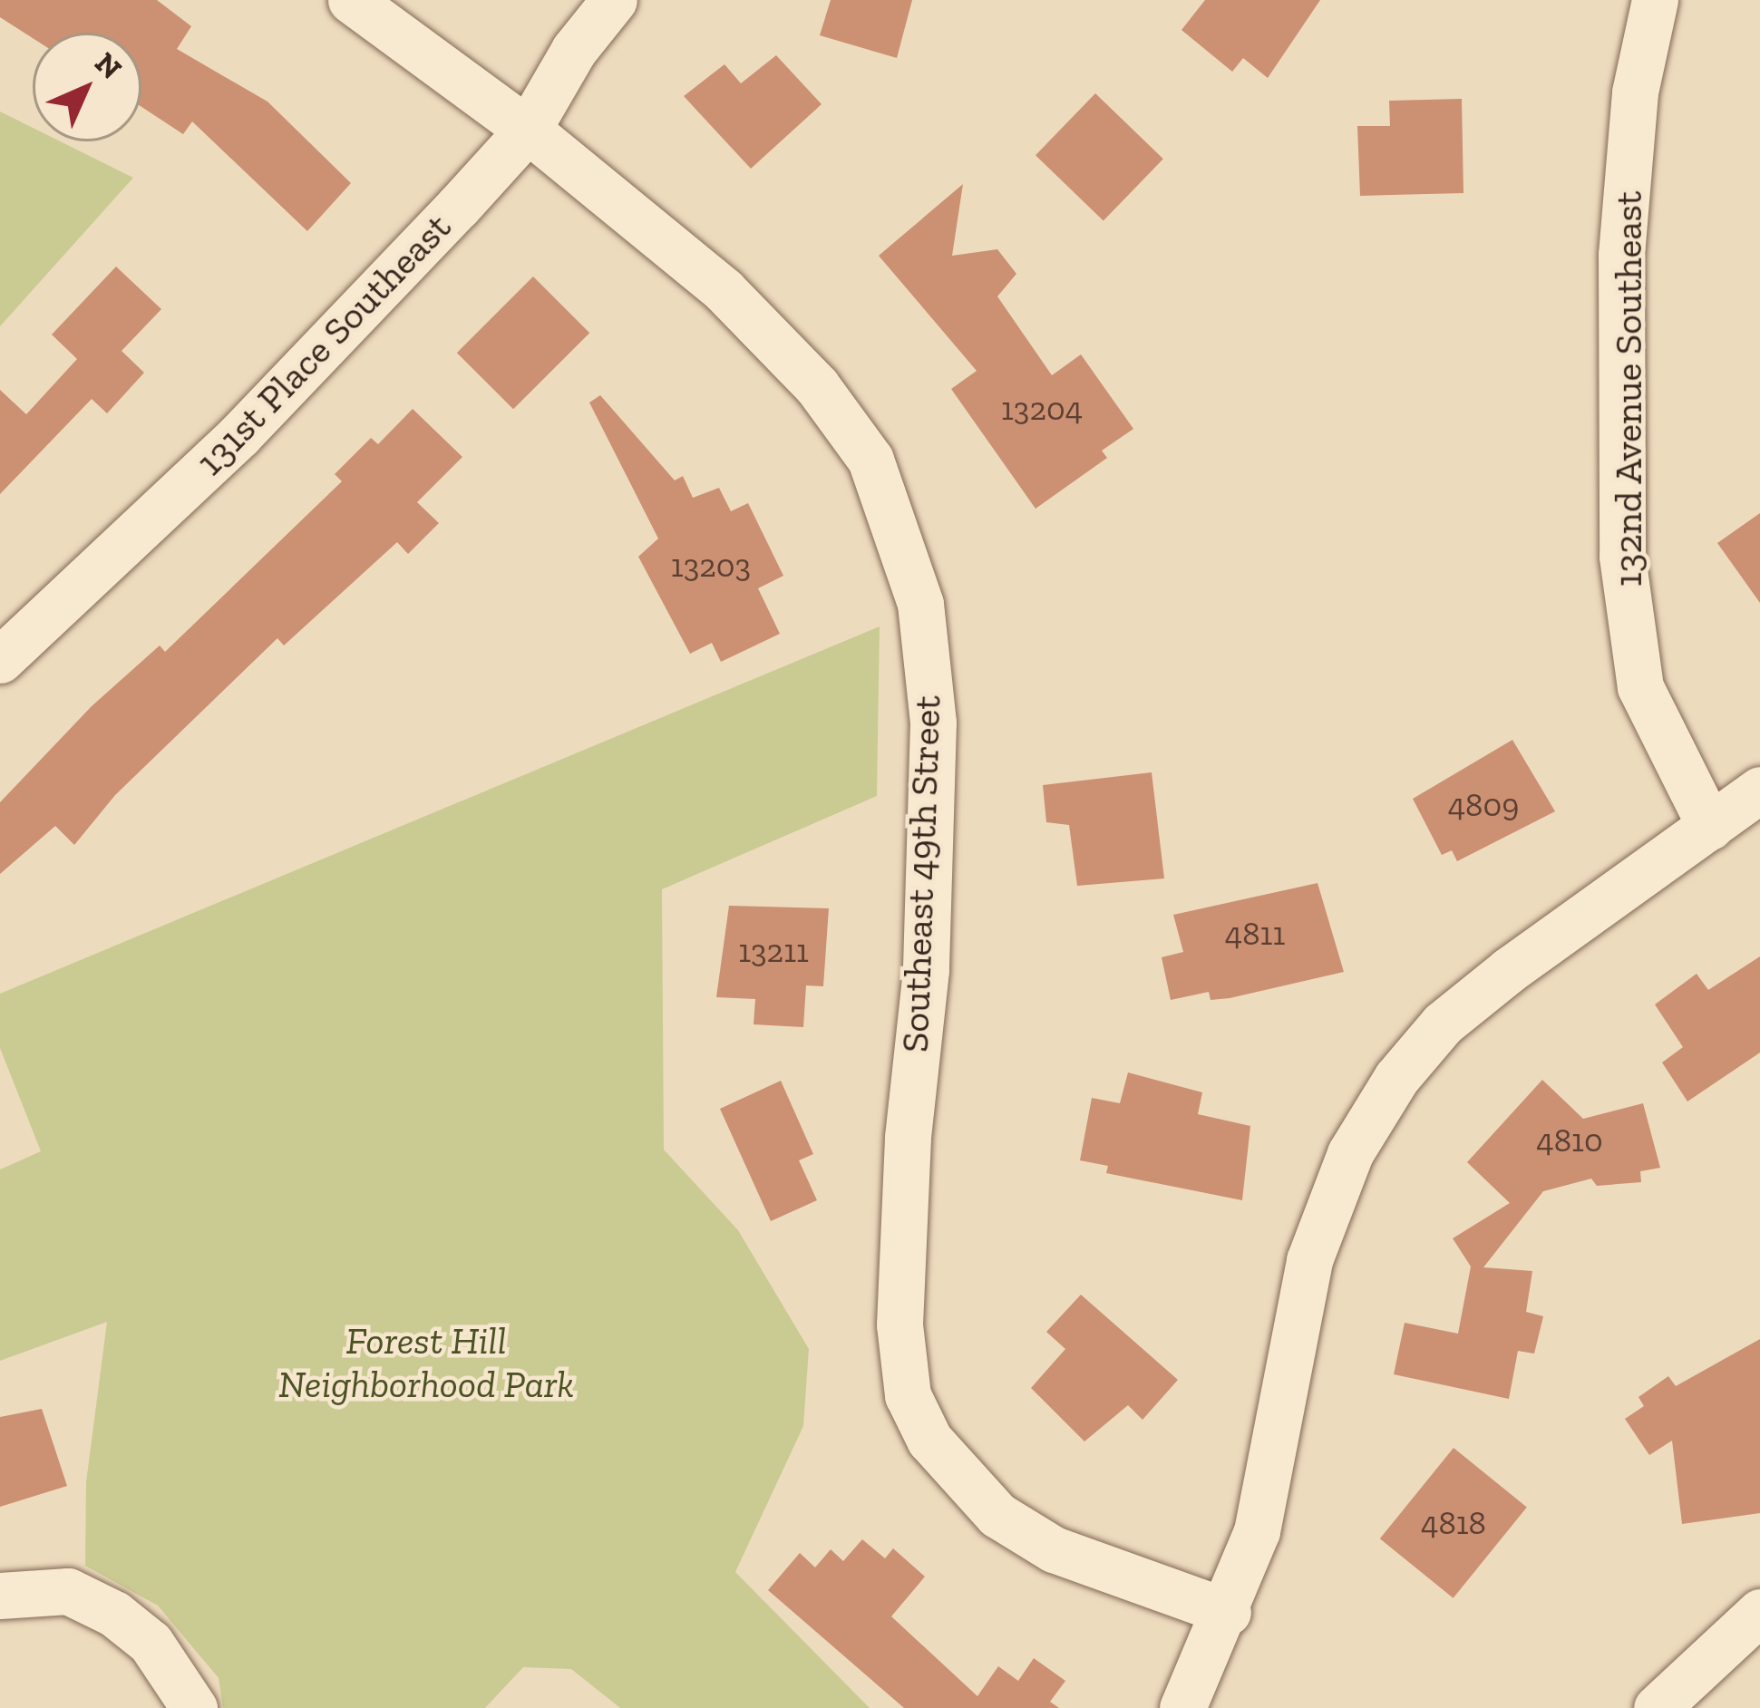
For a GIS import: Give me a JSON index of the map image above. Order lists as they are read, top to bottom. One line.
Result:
{"streets":{"street":["131st Place Southeast","132nd Avenue Southeast","Southeast 49th Street"]},"crossings":[["131st Place Southeast","Southeast 49th Street"]],"parks":["Forest Hill Neighborhood Park"],"house_numbers":["13204","13203","4809","4811","13211","4810","4818"],"north":"top right"}
